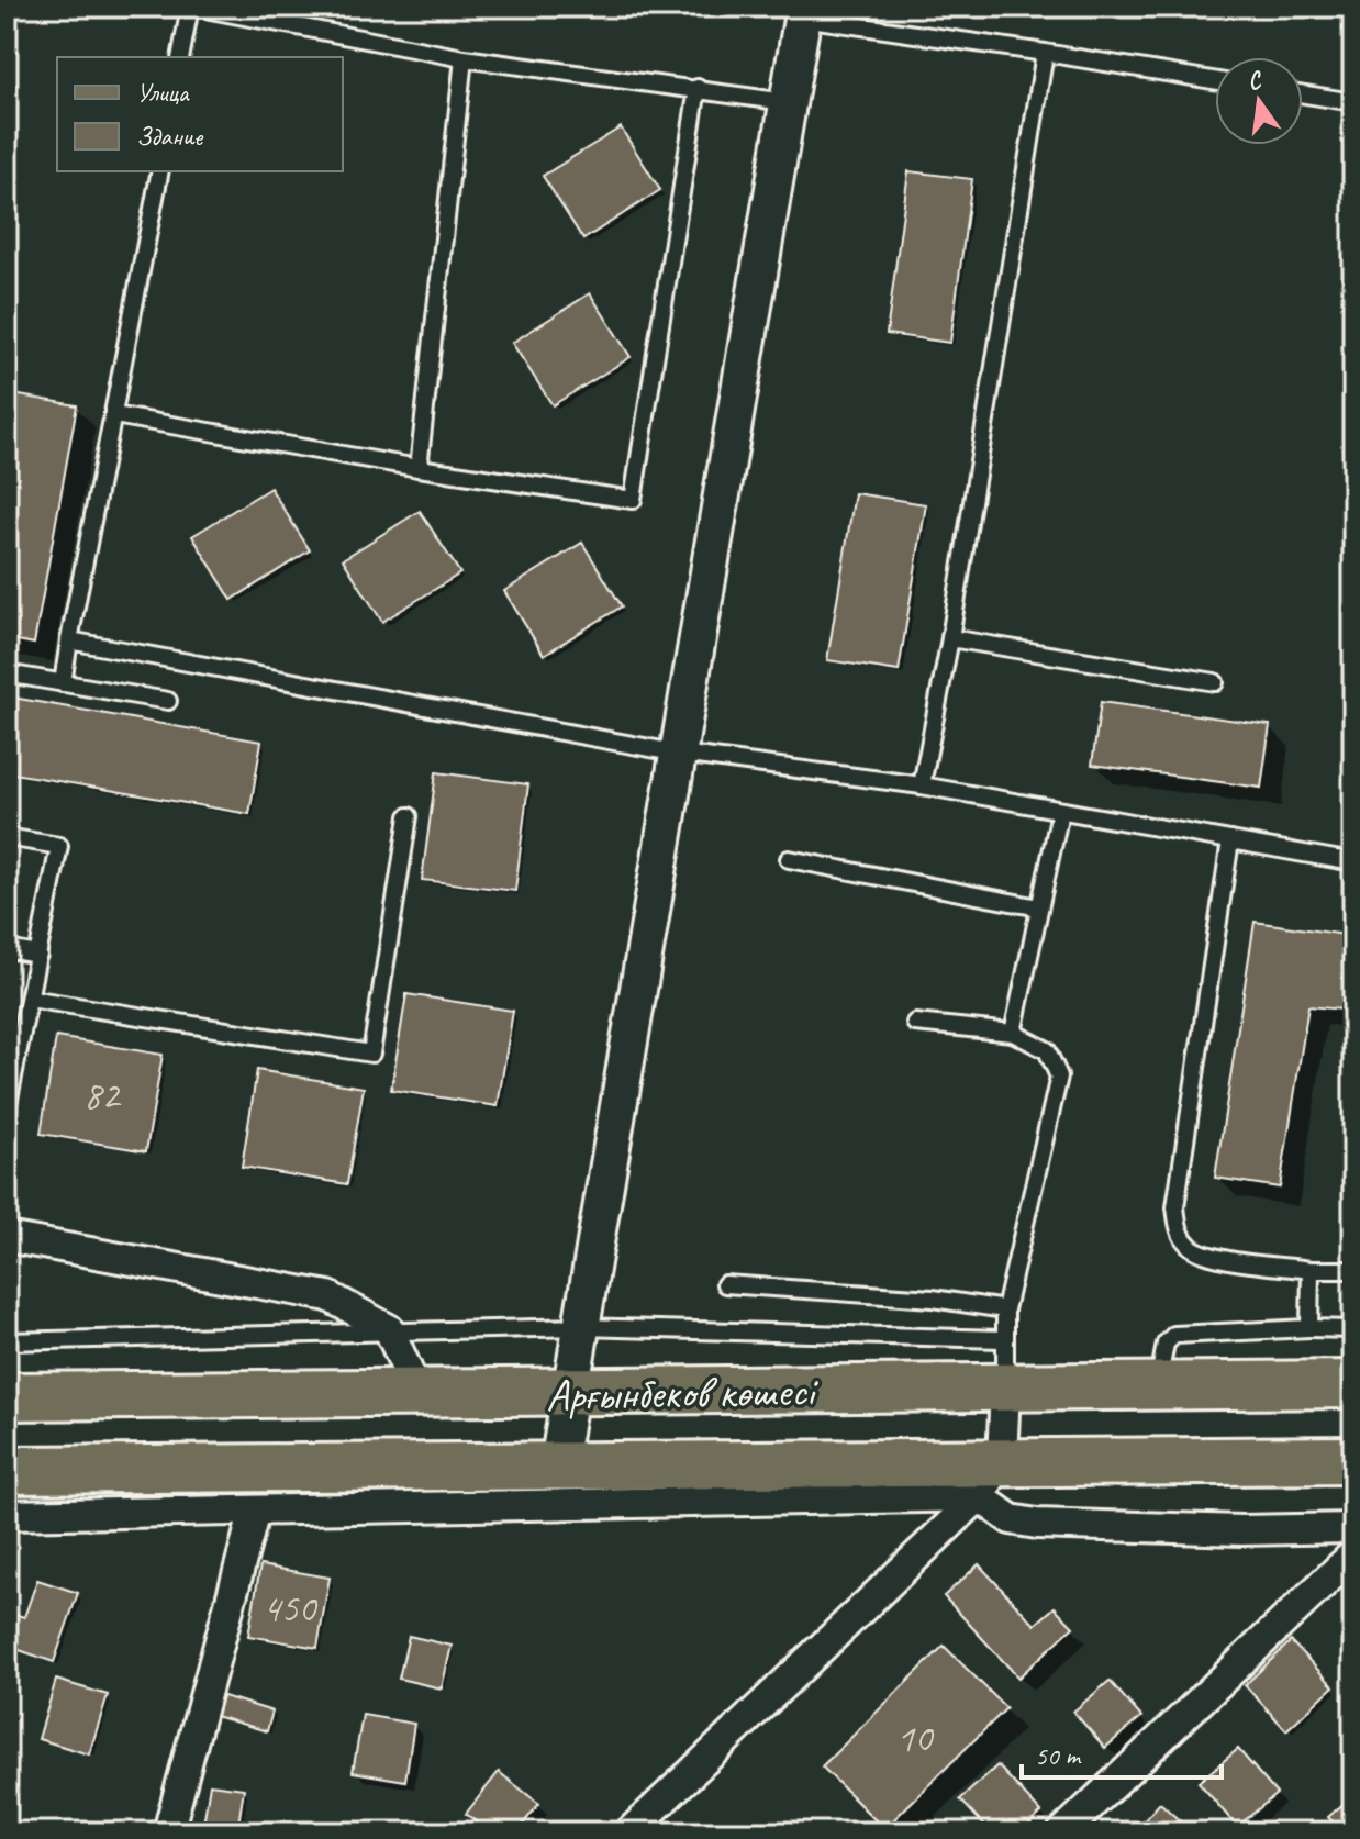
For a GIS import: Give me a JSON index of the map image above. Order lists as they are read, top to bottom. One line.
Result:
{"streets":{"main road":["Арғынбеков көшесі"]},"house_numbers":["82","450","10"],"legend":["Улица","Здание"],"scale_bar":"50 m","north":"top"}
